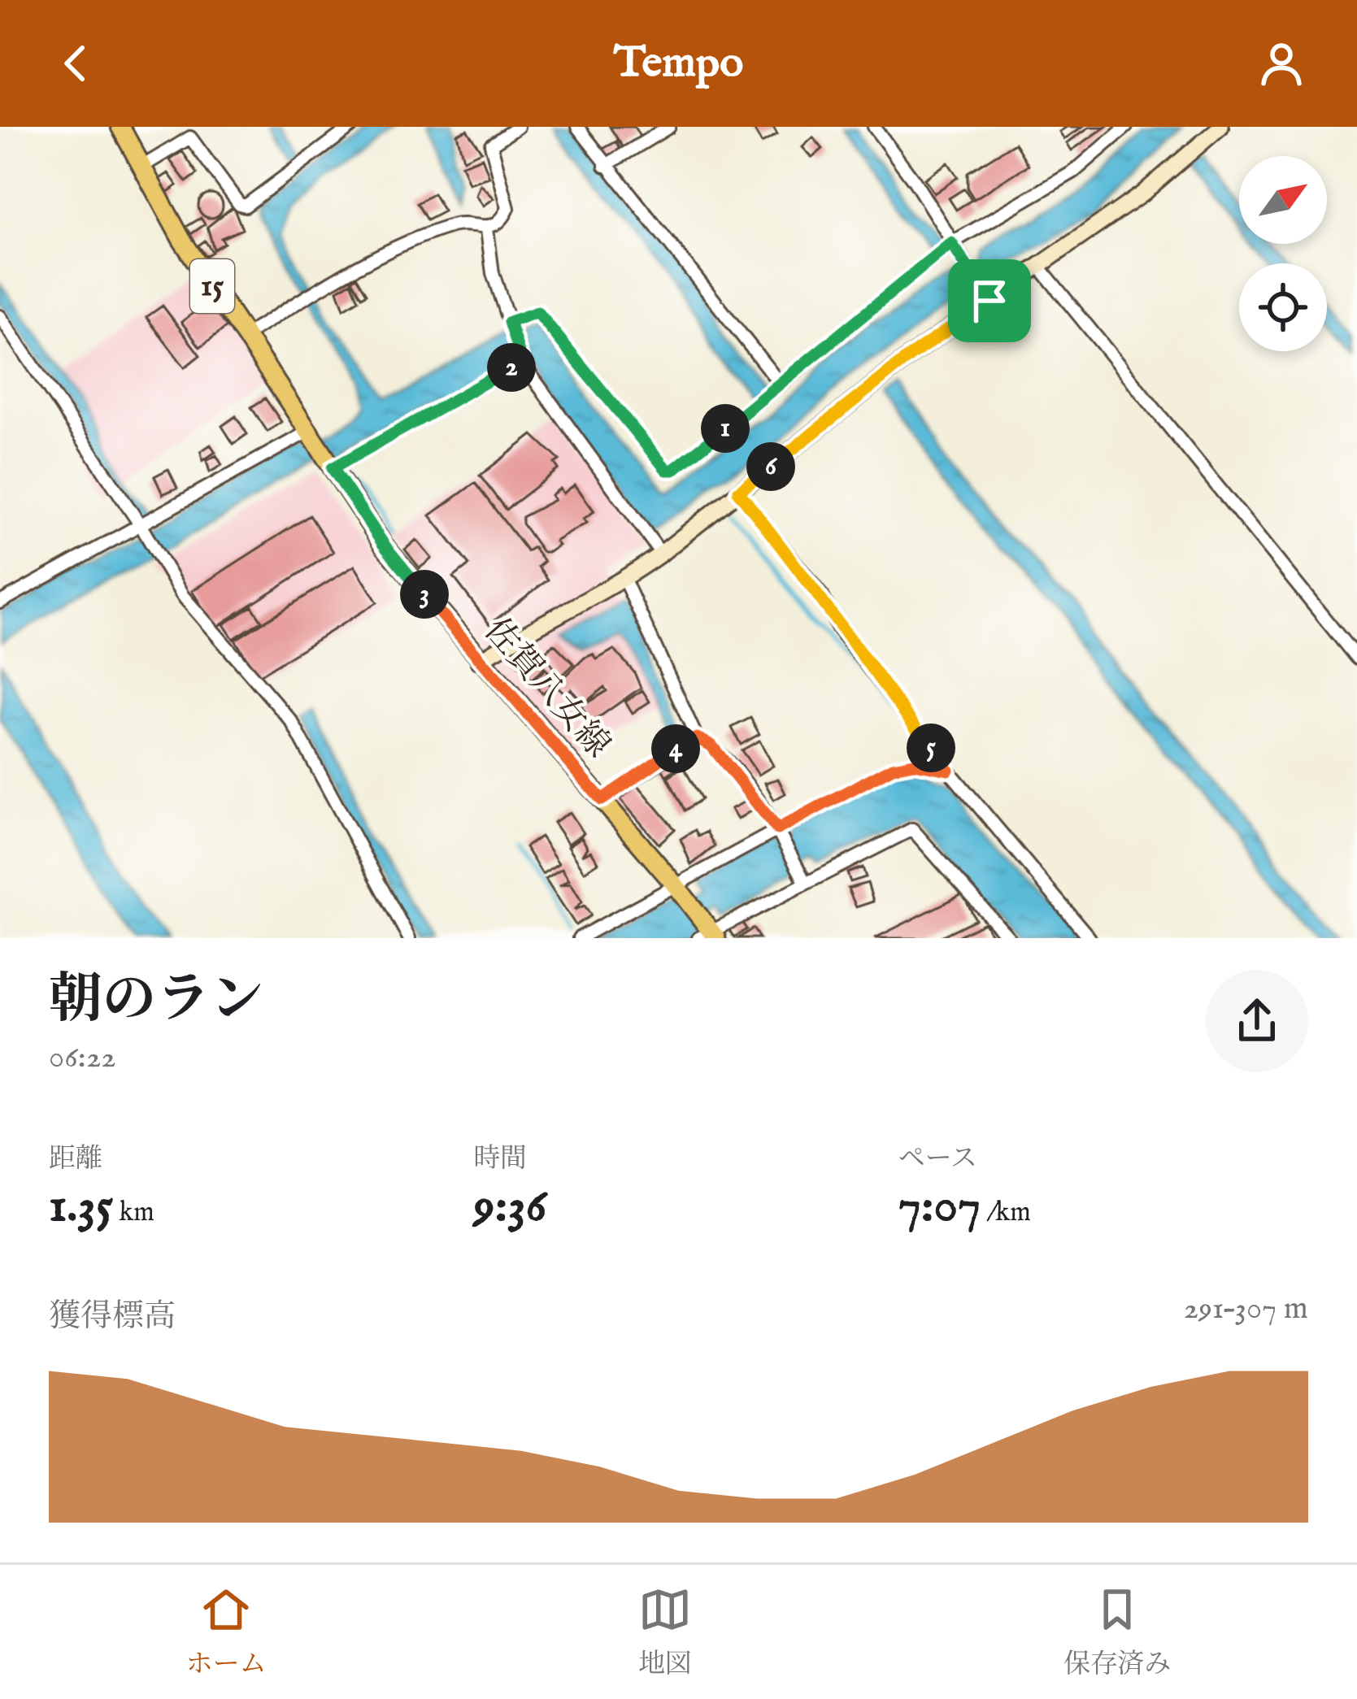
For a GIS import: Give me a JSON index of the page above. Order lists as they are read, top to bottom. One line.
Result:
{"streets":{"main road":["15","佐賀八女線"]},"north":"top right","page":{"header":"Tempo","pins":["2","1","6","3","5","4"],"heading":["朝のラン","06:22"],"stats":[["距離","1.35 km"],["時間","9:36"],["ペース","7:07 /km"]],"chart":["獲得標高","291–307 m"],"tabs":["ホーム","地図","保存済み"]}}
